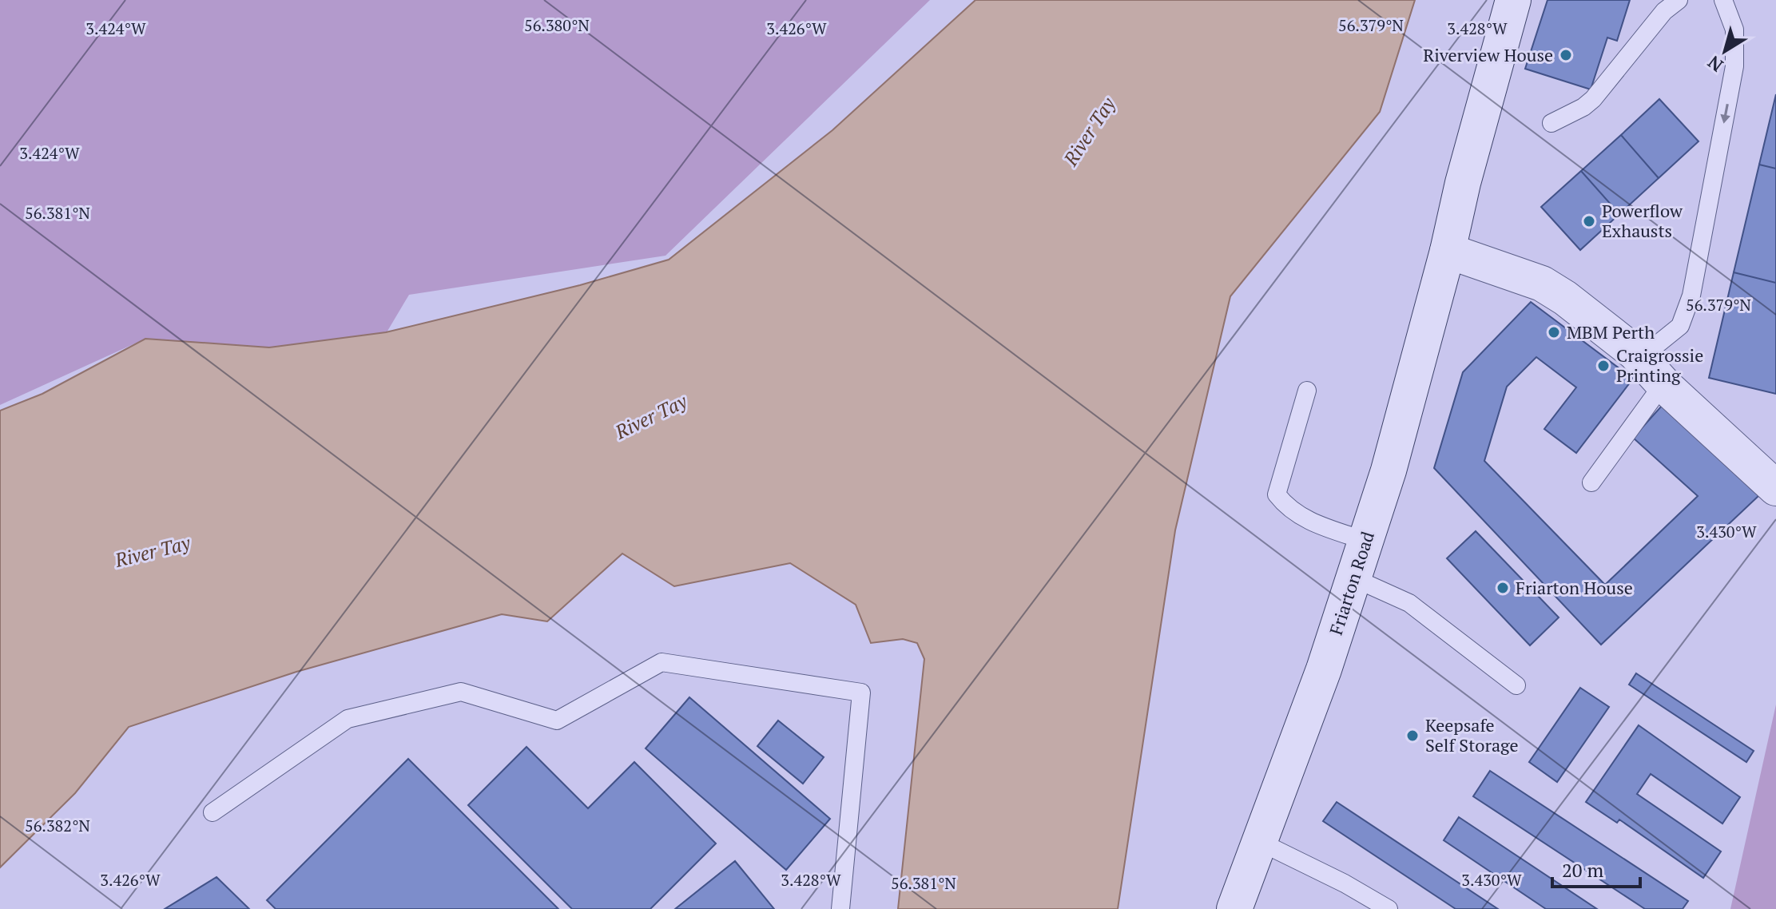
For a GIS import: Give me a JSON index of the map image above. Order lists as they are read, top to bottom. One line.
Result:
{"streets":{"street":["Friarton Road"]},"water":["River Tay"],"places":["Riverview House","Powerflow Exhausts","MBM Perth","Craigrossie Printing","Friarton House","Keepsafe Self Storage"],"scale_bar":"20 m","north":"bottom left","coordinates":["56.380°N","56.379°N","3.424°W","3.426°W","3.428°W","56.381°N","3.430°W","56.382°N"]}
